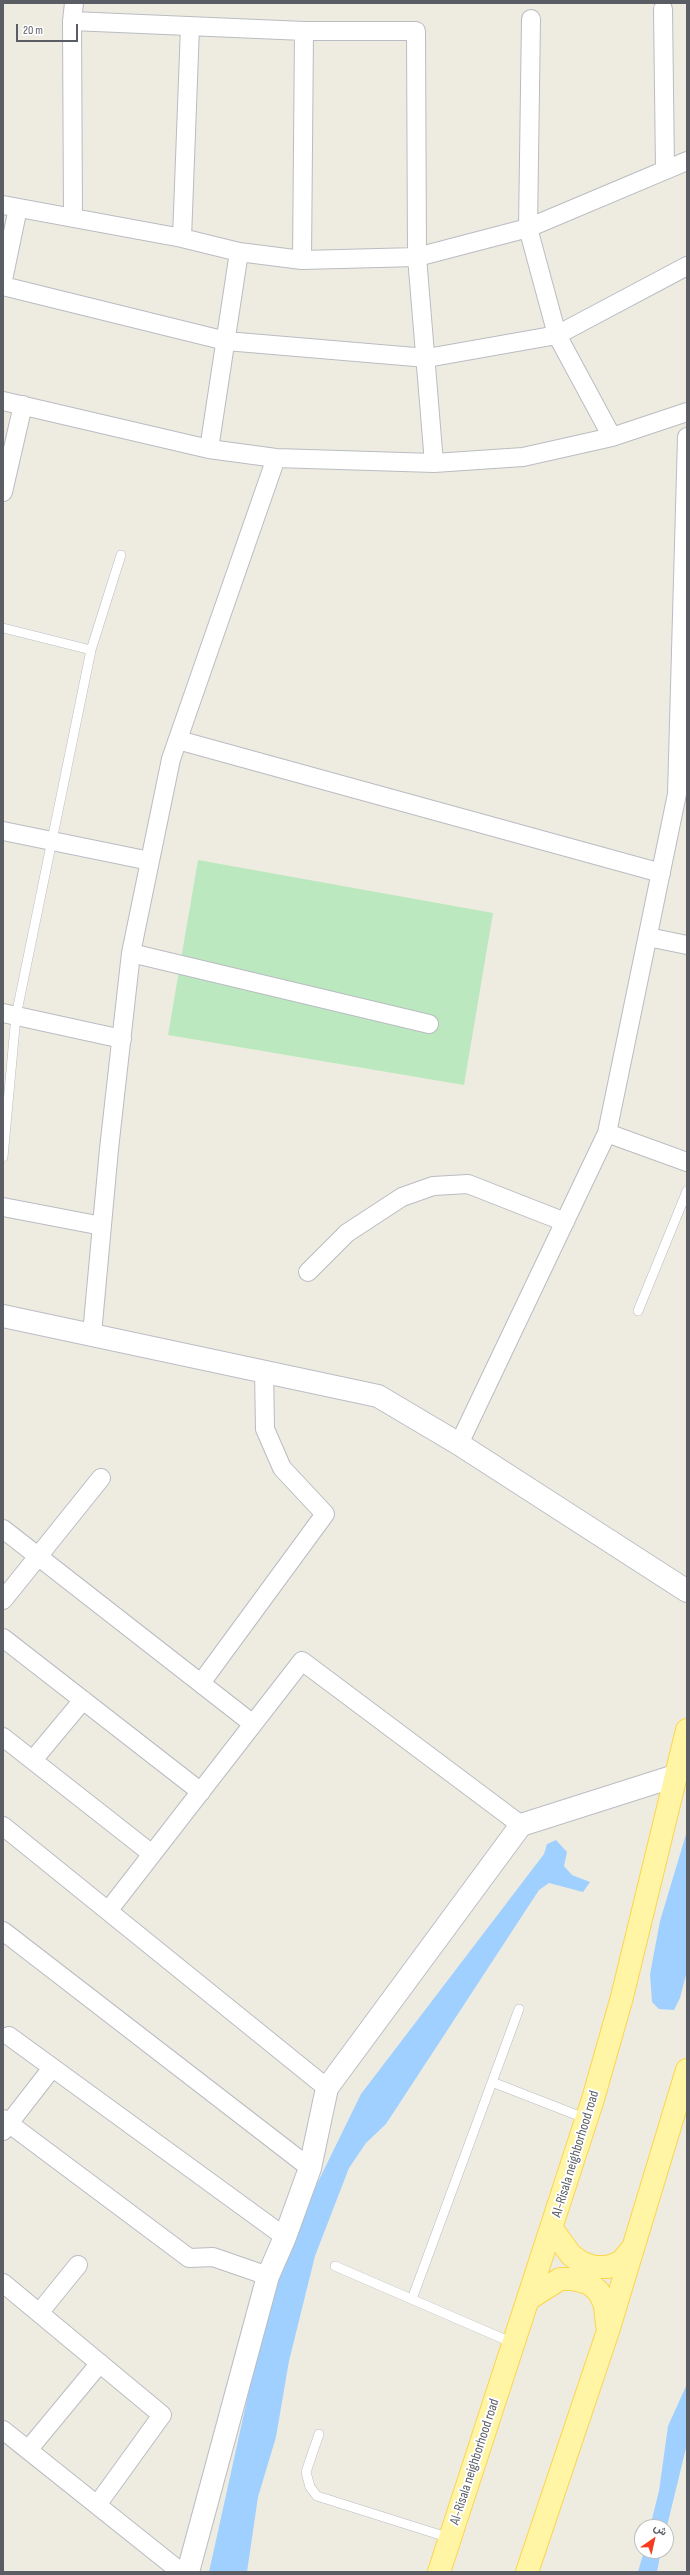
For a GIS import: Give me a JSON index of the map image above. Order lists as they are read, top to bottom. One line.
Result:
{"streets":{"main road":["Al-Risala neighborhood road"]},"scale_bar":"20 m","north":"top right"}
